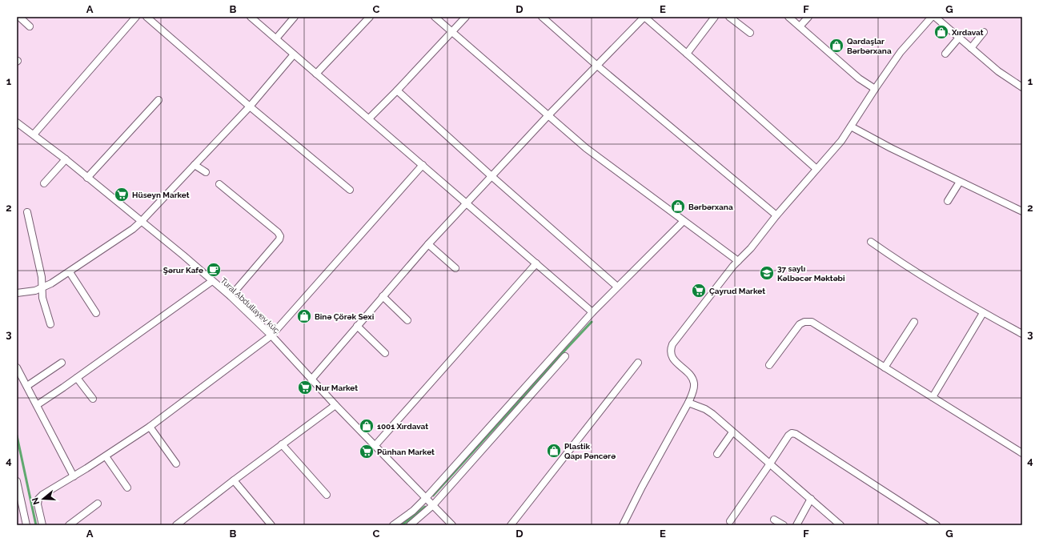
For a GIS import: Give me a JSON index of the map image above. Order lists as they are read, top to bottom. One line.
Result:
{"streets":{"street":["Tural Abdullayev küç."]},"places":{"shop":["Xırdavat","Qardaşlar Bərbərxana","Bərbərxana","Binə Çörək Sexi","1001 Xırdavat","Plastik Qapı Pəncərə"],"supermarket":["Hüseyn Market","Çayrud Market","Nur Market","Pünhan Market"],"cafe":["Şərur Kafe"],"school or university":["37 saylı Kəlbəcər Məktəbi"]},"north":"left","grid":{"columns":["A","B","C","D","E","F","G"],"rows":["1","2","3","4"]}}
